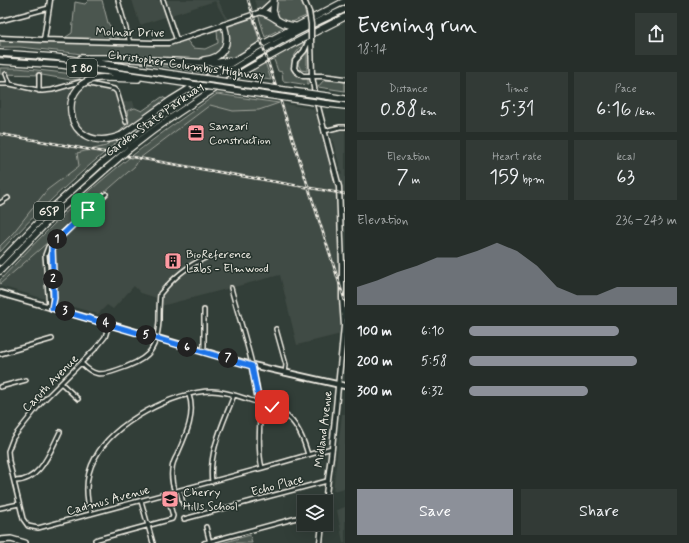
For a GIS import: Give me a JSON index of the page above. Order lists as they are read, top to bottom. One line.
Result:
{"streets":{"highway":["Christopher Columbus Highway","I 80","Garden State Parkway","GSP"],"street":["Molnar Drive","Caruth Avenue","Midland Avenue","Echo Place","Cadmus Avenue"]},"crossings":[["Caruth Avenue","Cadmus Avenue"],["Midland Avenue","Echo Place"],["Midland Avenue","Cadmus Avenue"]],"places":{"office":["Sanzari Construction"],"building":["BioReference Labs - Elmwood"],"school or university":["Cherry Hills School"]},"page":{"heading":["Evening run","18:14"],"stats":[["Distance","0.88 km"],["Time","5:31"],["Pace","6:16 /km"],["Elevation","7 m"],["Heart rate","159 bpm"],["kcal","63"]],"chart":["Elevation","236–243 m"],"pins":["1","2","3","4","5","6","7"],"list":[{"name":"100 m","note":"6:10"},{"name":"200 m","note":"5:58"},{"name":"300 m","note":"6:32"}],"buttons":["Save","Share"]}}
